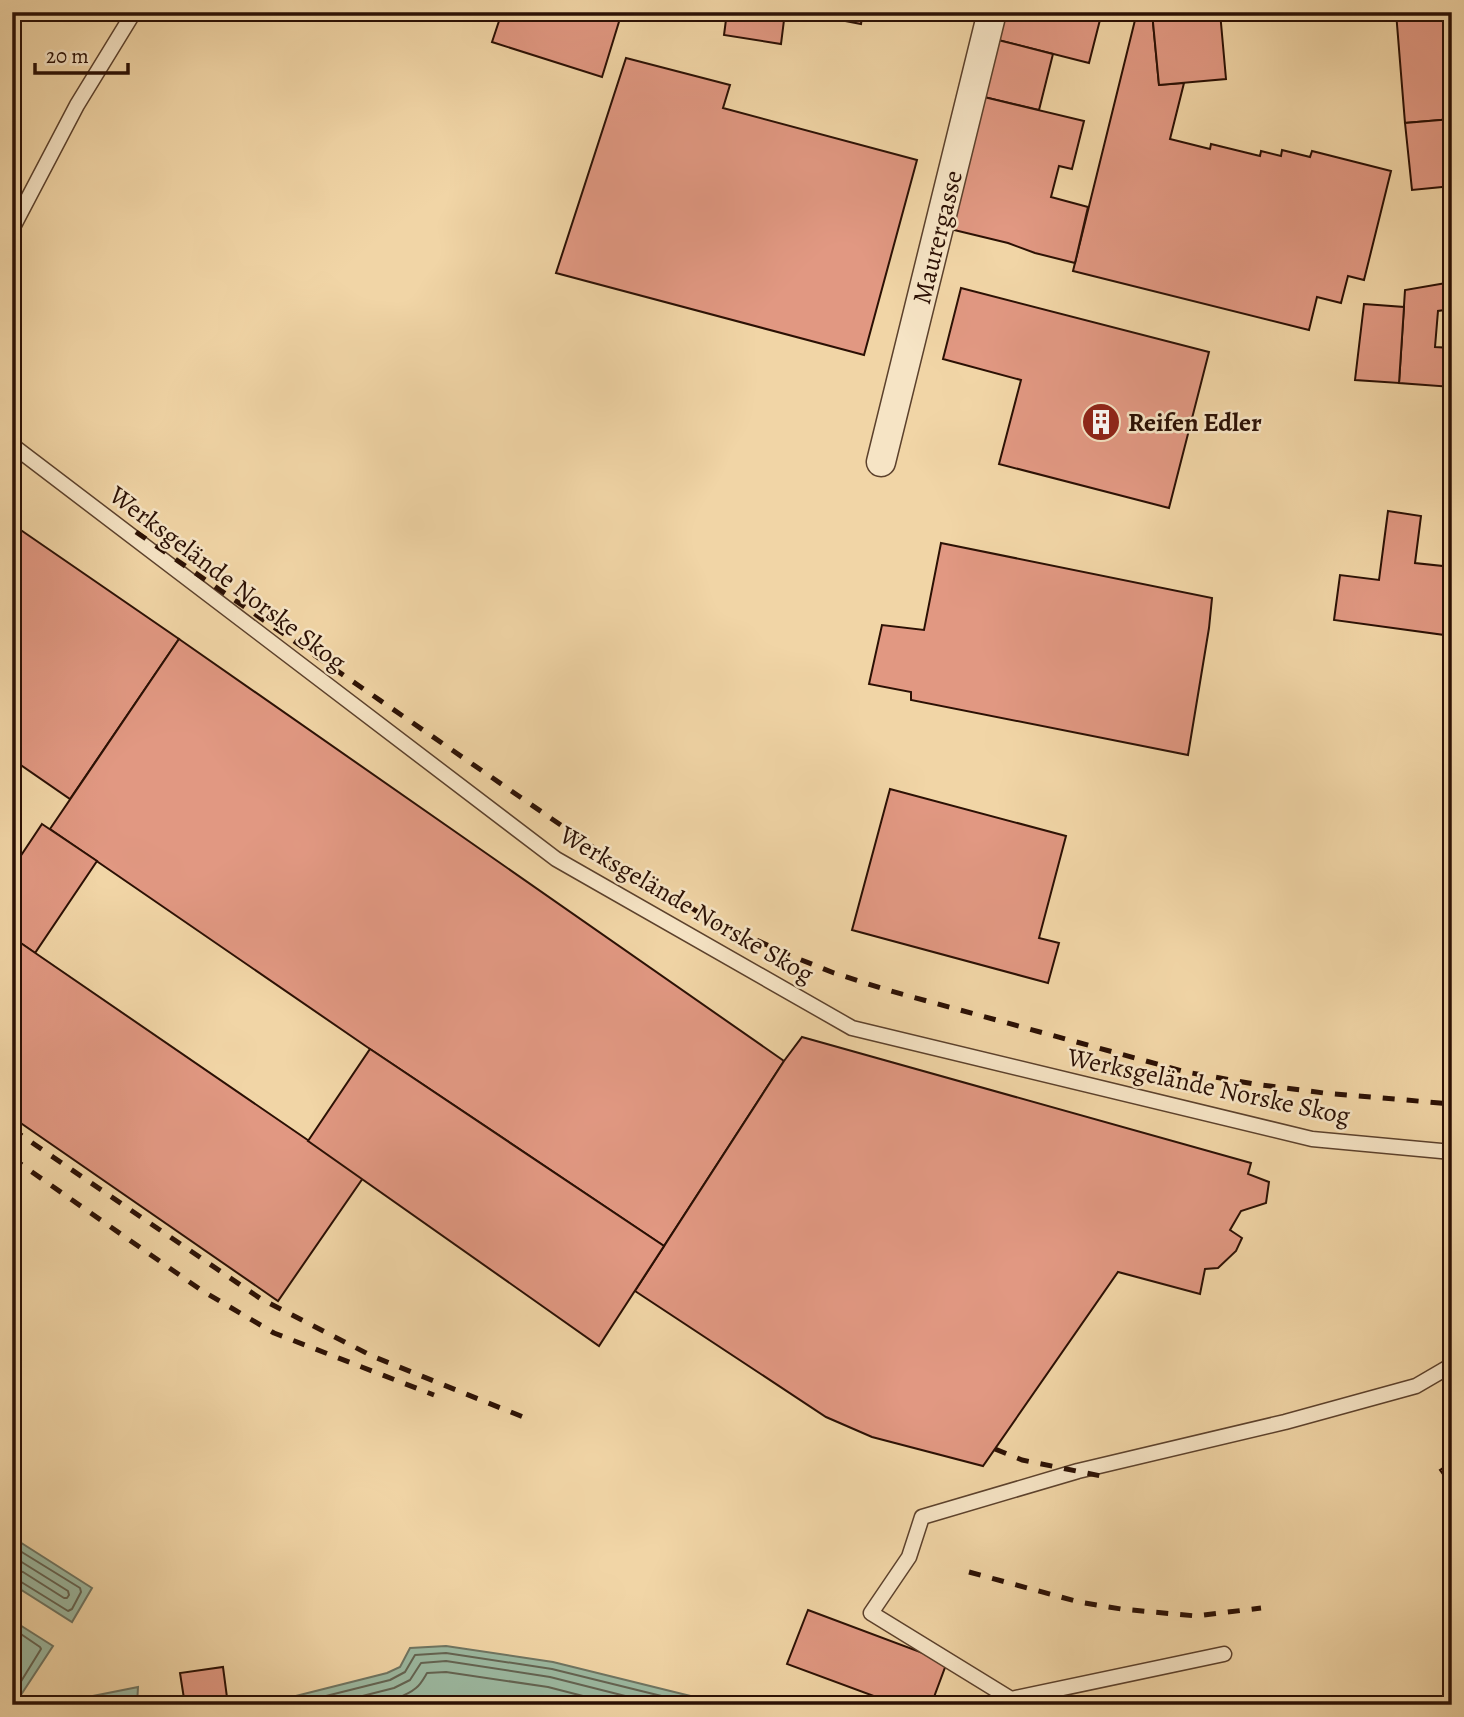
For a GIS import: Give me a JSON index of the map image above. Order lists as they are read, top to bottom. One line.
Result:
{"streets":{"street":["Maurergasse"],"lane":["Werksgelände Norske Skog"]},"places":{"building":["Reifen Edler"]},"scale_bar":"20 m"}
